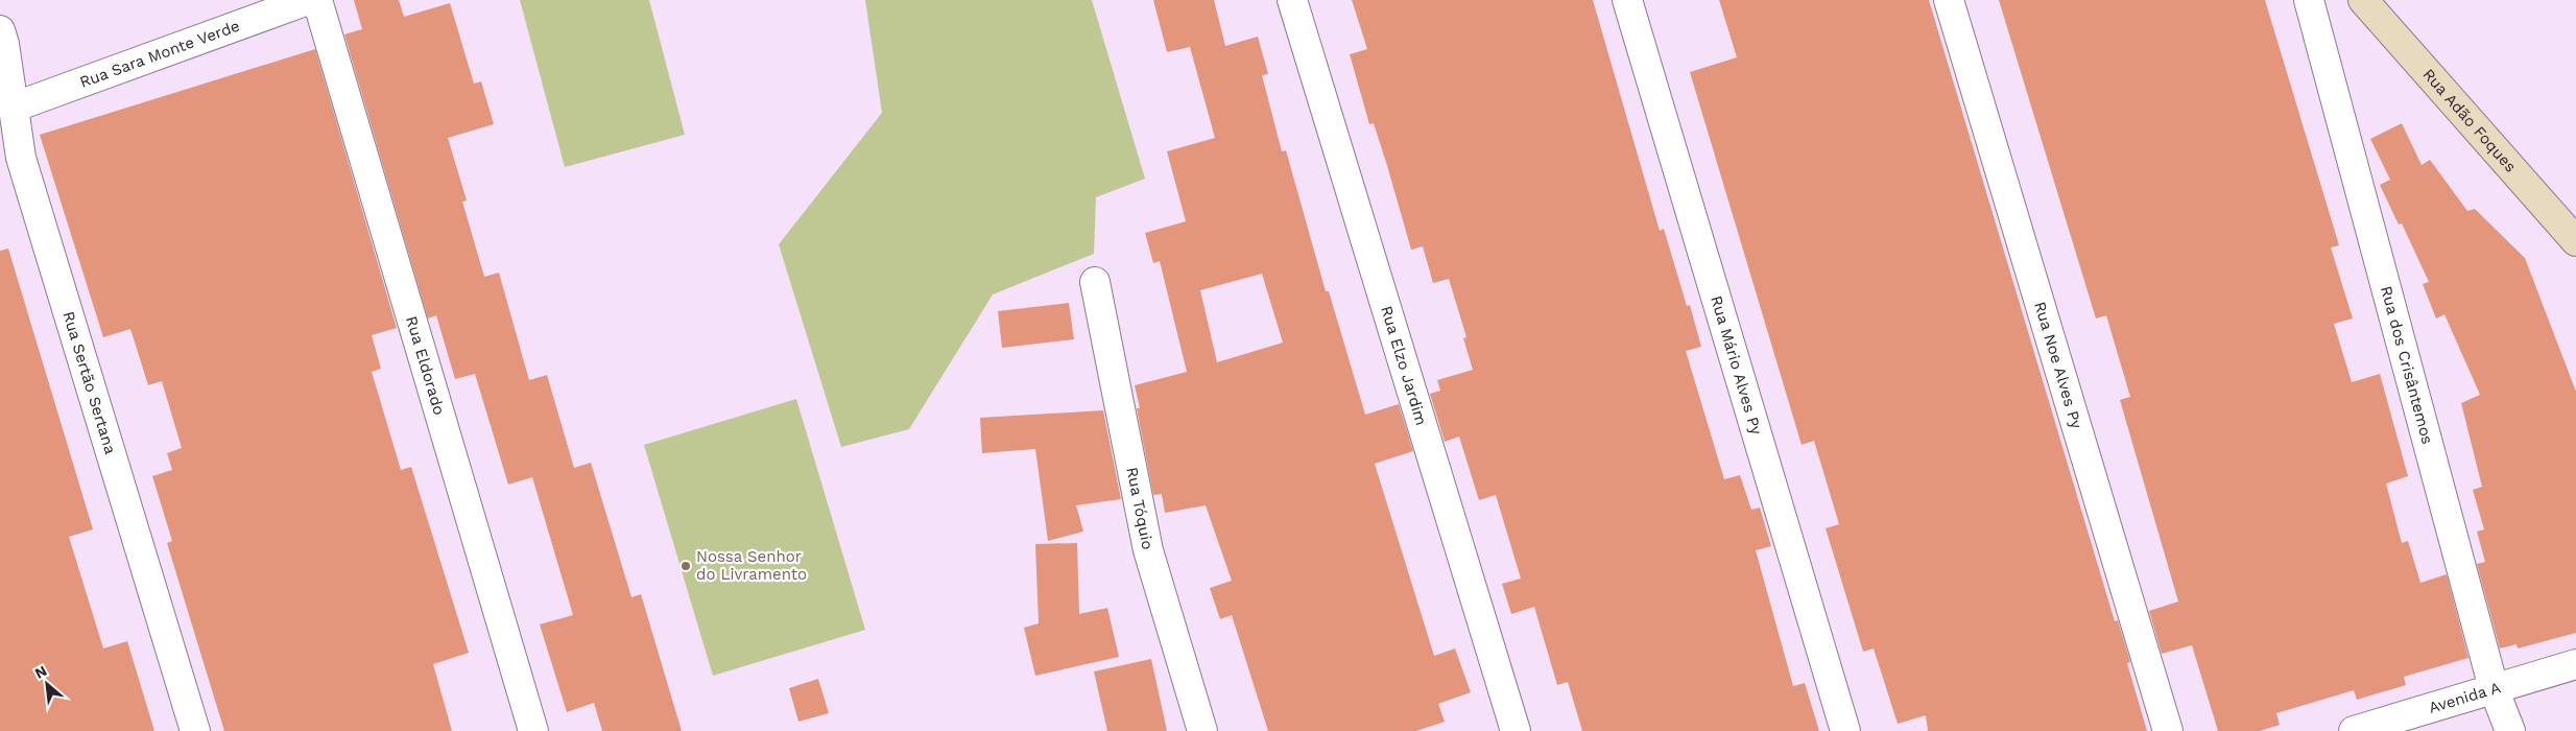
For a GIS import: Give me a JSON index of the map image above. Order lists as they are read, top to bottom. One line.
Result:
{"streets":{"main road":["Rua Adão Foques"],"street":["Rua Sara Monte Verde","Rua Eldorado","Rua Elzo Jardim","Rua Mário Alves Py","Rua Noe Alves Py","Rua dos Crisântemos","Rua Sertão Sertana","Rua Tóquio","Avenida A"]},"crossings":[["Rua Sara Monte Verde","Rua Sertão Sertana"],["Rua dos Crisântemos","Avenida A"]],"places":["Nossa Senhor do Livramento"],"north":"top left"}
